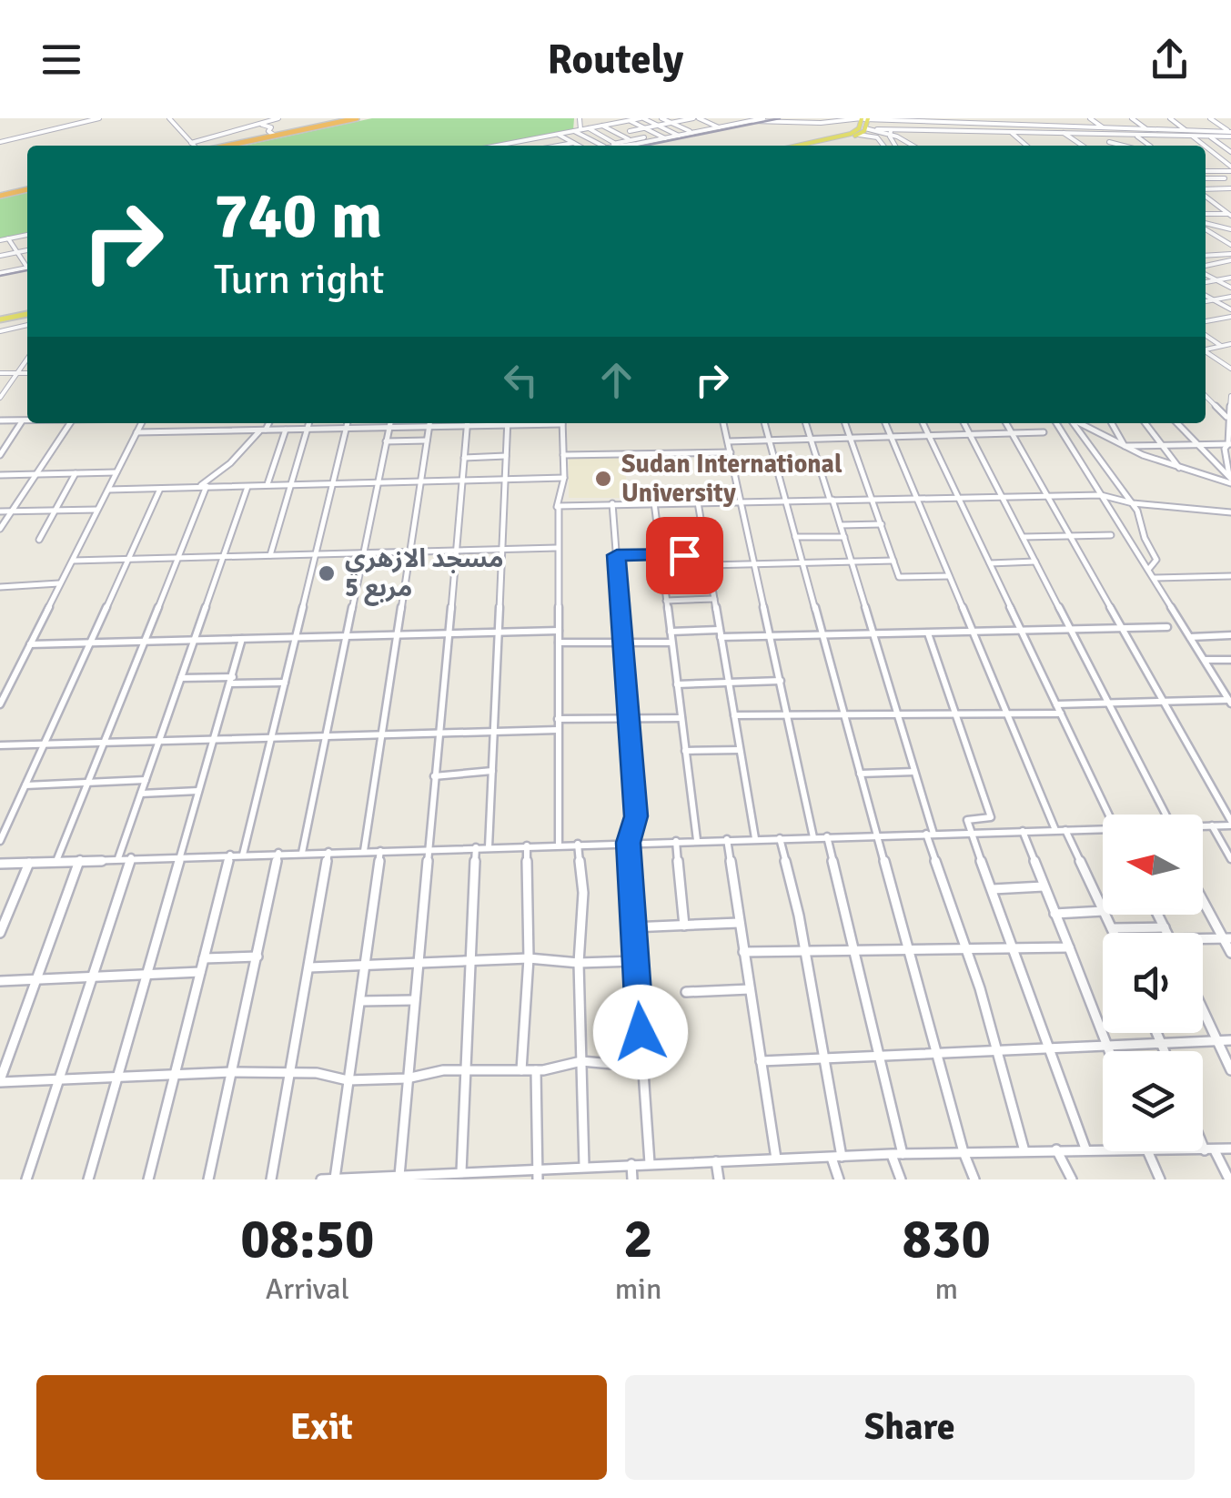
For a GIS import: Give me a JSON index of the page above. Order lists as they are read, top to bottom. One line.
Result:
{"places":["Sudan International University","مسجد الازهري مربع 5"],"north":"left","page":{"header":"Routely","turn":["740 m","Turn right"],"eta":["08:50","Arrival","2","min","830","m"],"buttons":["Exit","Share"]}}
